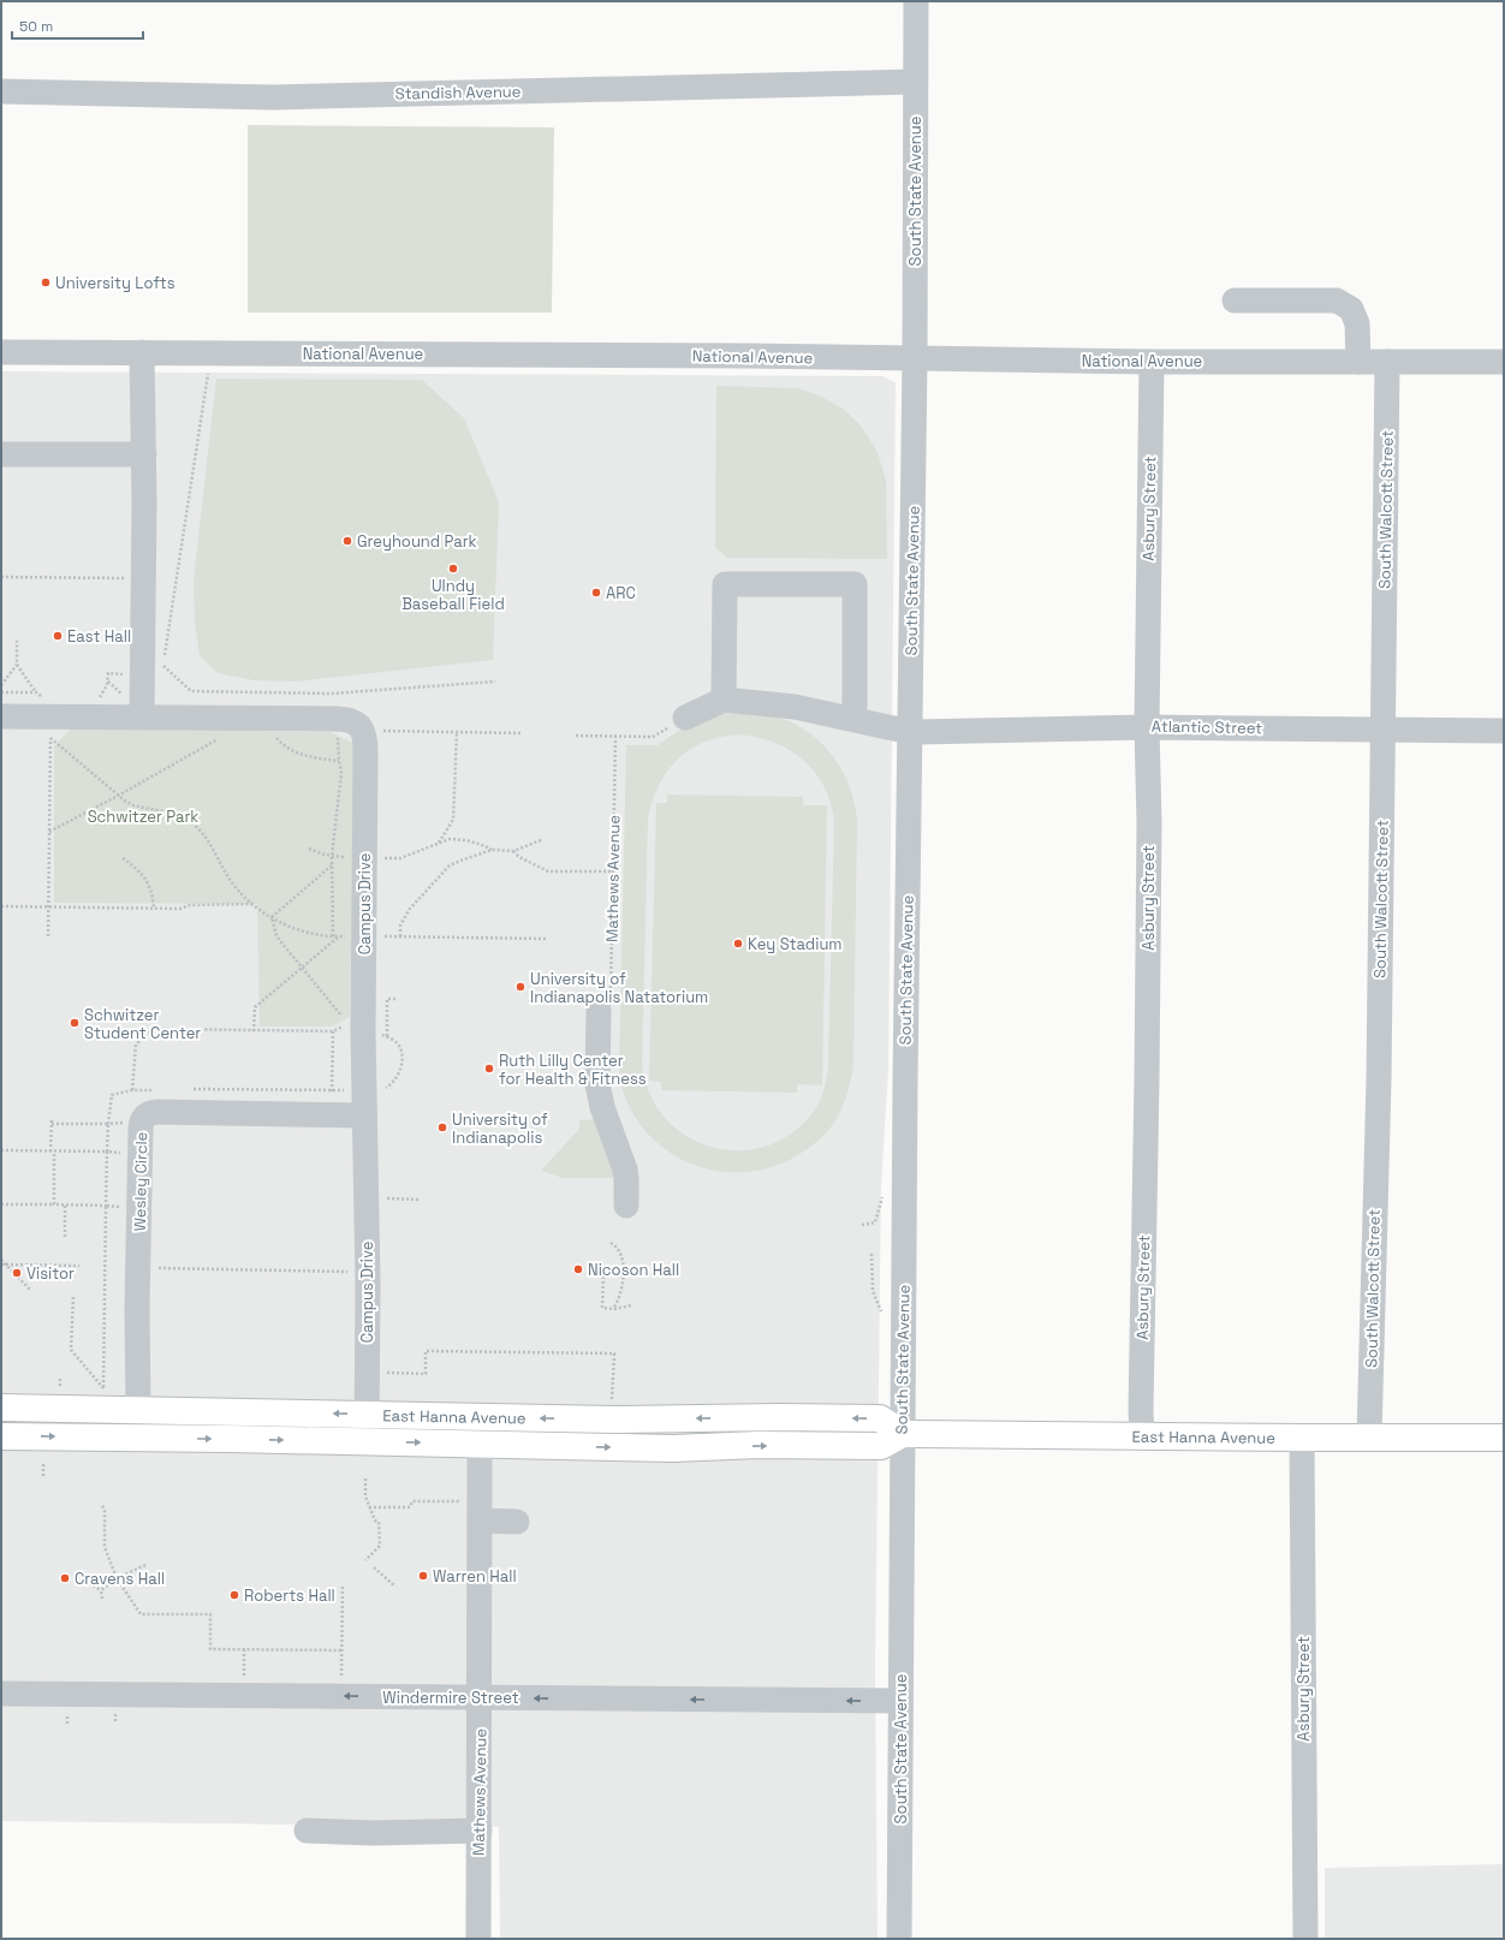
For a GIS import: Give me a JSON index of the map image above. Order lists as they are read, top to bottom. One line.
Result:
{"streets":{"main road":["East Hanna Avenue"],"street":["Standish Avenue","South State Avenue","National Avenue","Asbury Street","South Walcott Street","Atlantic Street","Mathews Avenue","Campus Drive","Wesley Circle","Windermire Street"]},"crossings":[["Standish Avenue","South State Avenue"],["South State Avenue","National Avenue"],["South State Avenue","Atlantic Street"],["South State Avenue","East Hanna Avenue"],["South State Avenue","Windermire Street"],["National Avenue","Asbury Street"],["National Avenue","South Walcott Street"],["Asbury Street","Atlantic Street"],["Asbury Street","East Hanna Avenue"],["South Walcott Street","Atlantic Street"],["South Walcott Street","East Hanna Avenue"],["Mathews Avenue","East Hanna Avenue"],["Mathews Avenue","Windermire Street"],["Campus Drive","Wesley Circle"],["Campus Drive","East Hanna Avenue"],["Wesley Circle","East Hanna Avenue"]],"parks":["Schwitzer Park"],"places":["University Lofts","Greyhound Park","UIndy Baseball Field","ARC","East Hall","Key Stadium","University of Indianapolis Natatorium","Schwitzer Student Center","Ruth Lilly Center for Health & Fitness","University of Indianapolis","Nicoson Hall","Visitor","Warren Hall","Cravens Hall","Roberts Hall"],"scale_bar":"50 m"}
